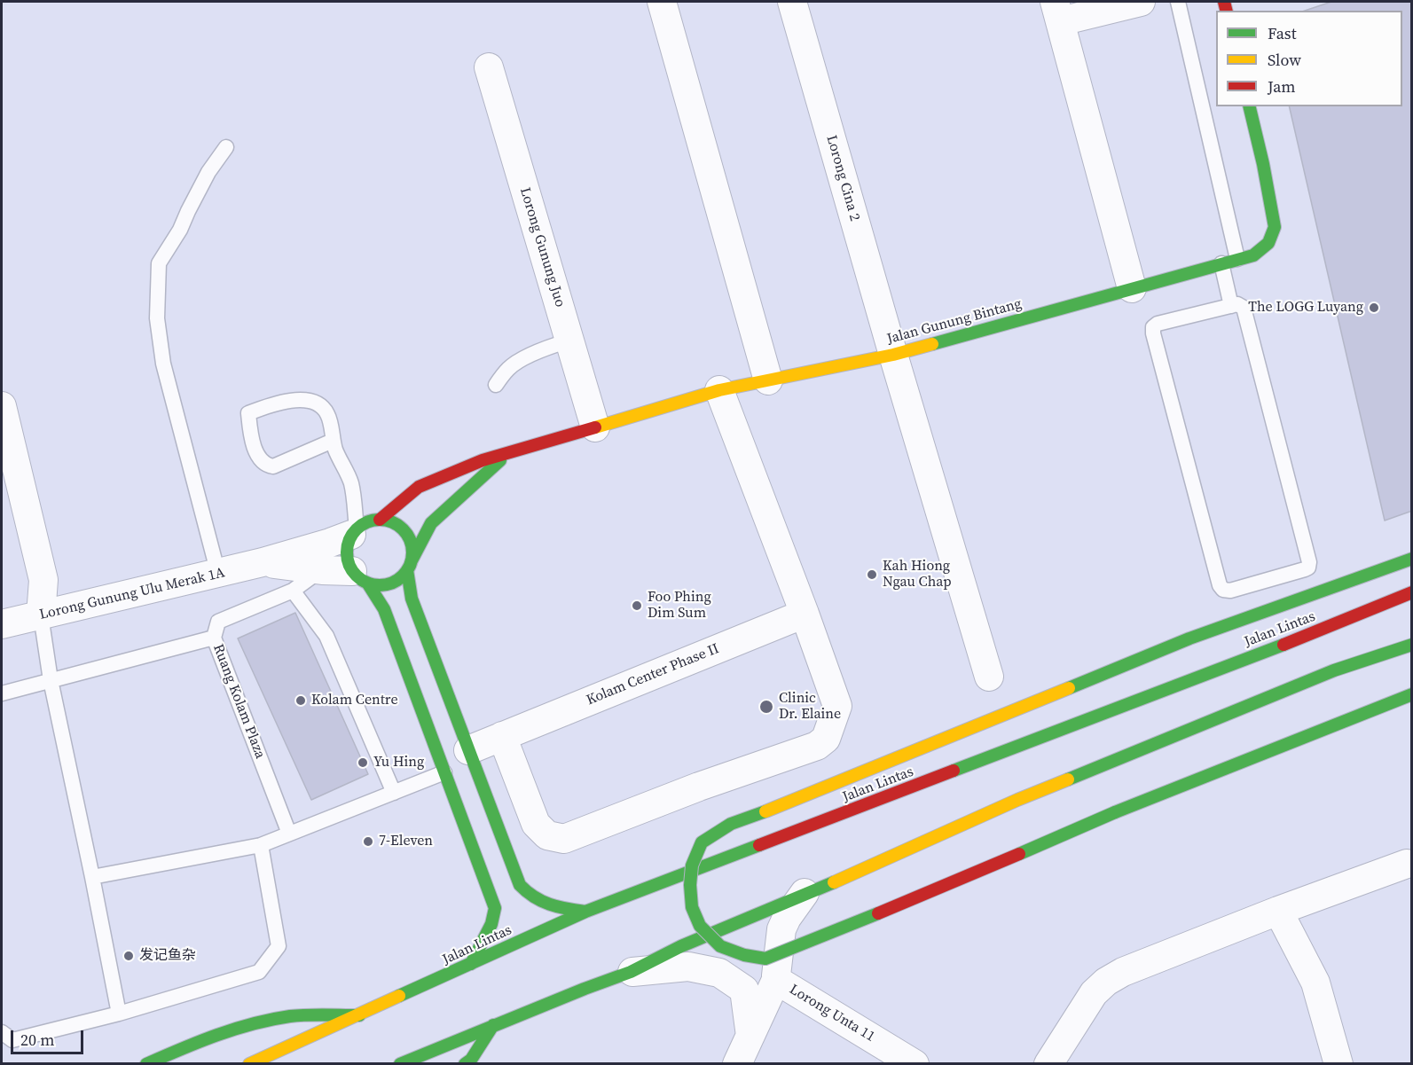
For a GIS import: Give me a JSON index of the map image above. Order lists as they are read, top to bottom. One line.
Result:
{"streets":{"main road":["Jalan Gunung Bintang","Jalan Lintas"],"street":["Lorong Cina 2","Lorong Gunung Juo","Lorong Gunung Ulu Merak 1A","Kolam Center Phase II","Lorong Unta 11"],"lane":["Ruang Kolam Plaza"]},"crossings":[["Lorong Cina 2","Jalan Gunung Bintang"],["Lorong Gunung Juo","Jalan Gunung Bintang"],["Jalan Gunung Bintang","Lorong Gunung Ulu Merak 1A"]],"places":["The LOGG Luyang","Kah Hiong Ngau Chap","Foo Phing Dim Sum","Kolam Centre","Clinic Dr. Elaine","Yu Hing","7-Eleven","发记鱼杂"],"legend":["Fast","Slow","Jam"],"scale_bar":"20 m"}
